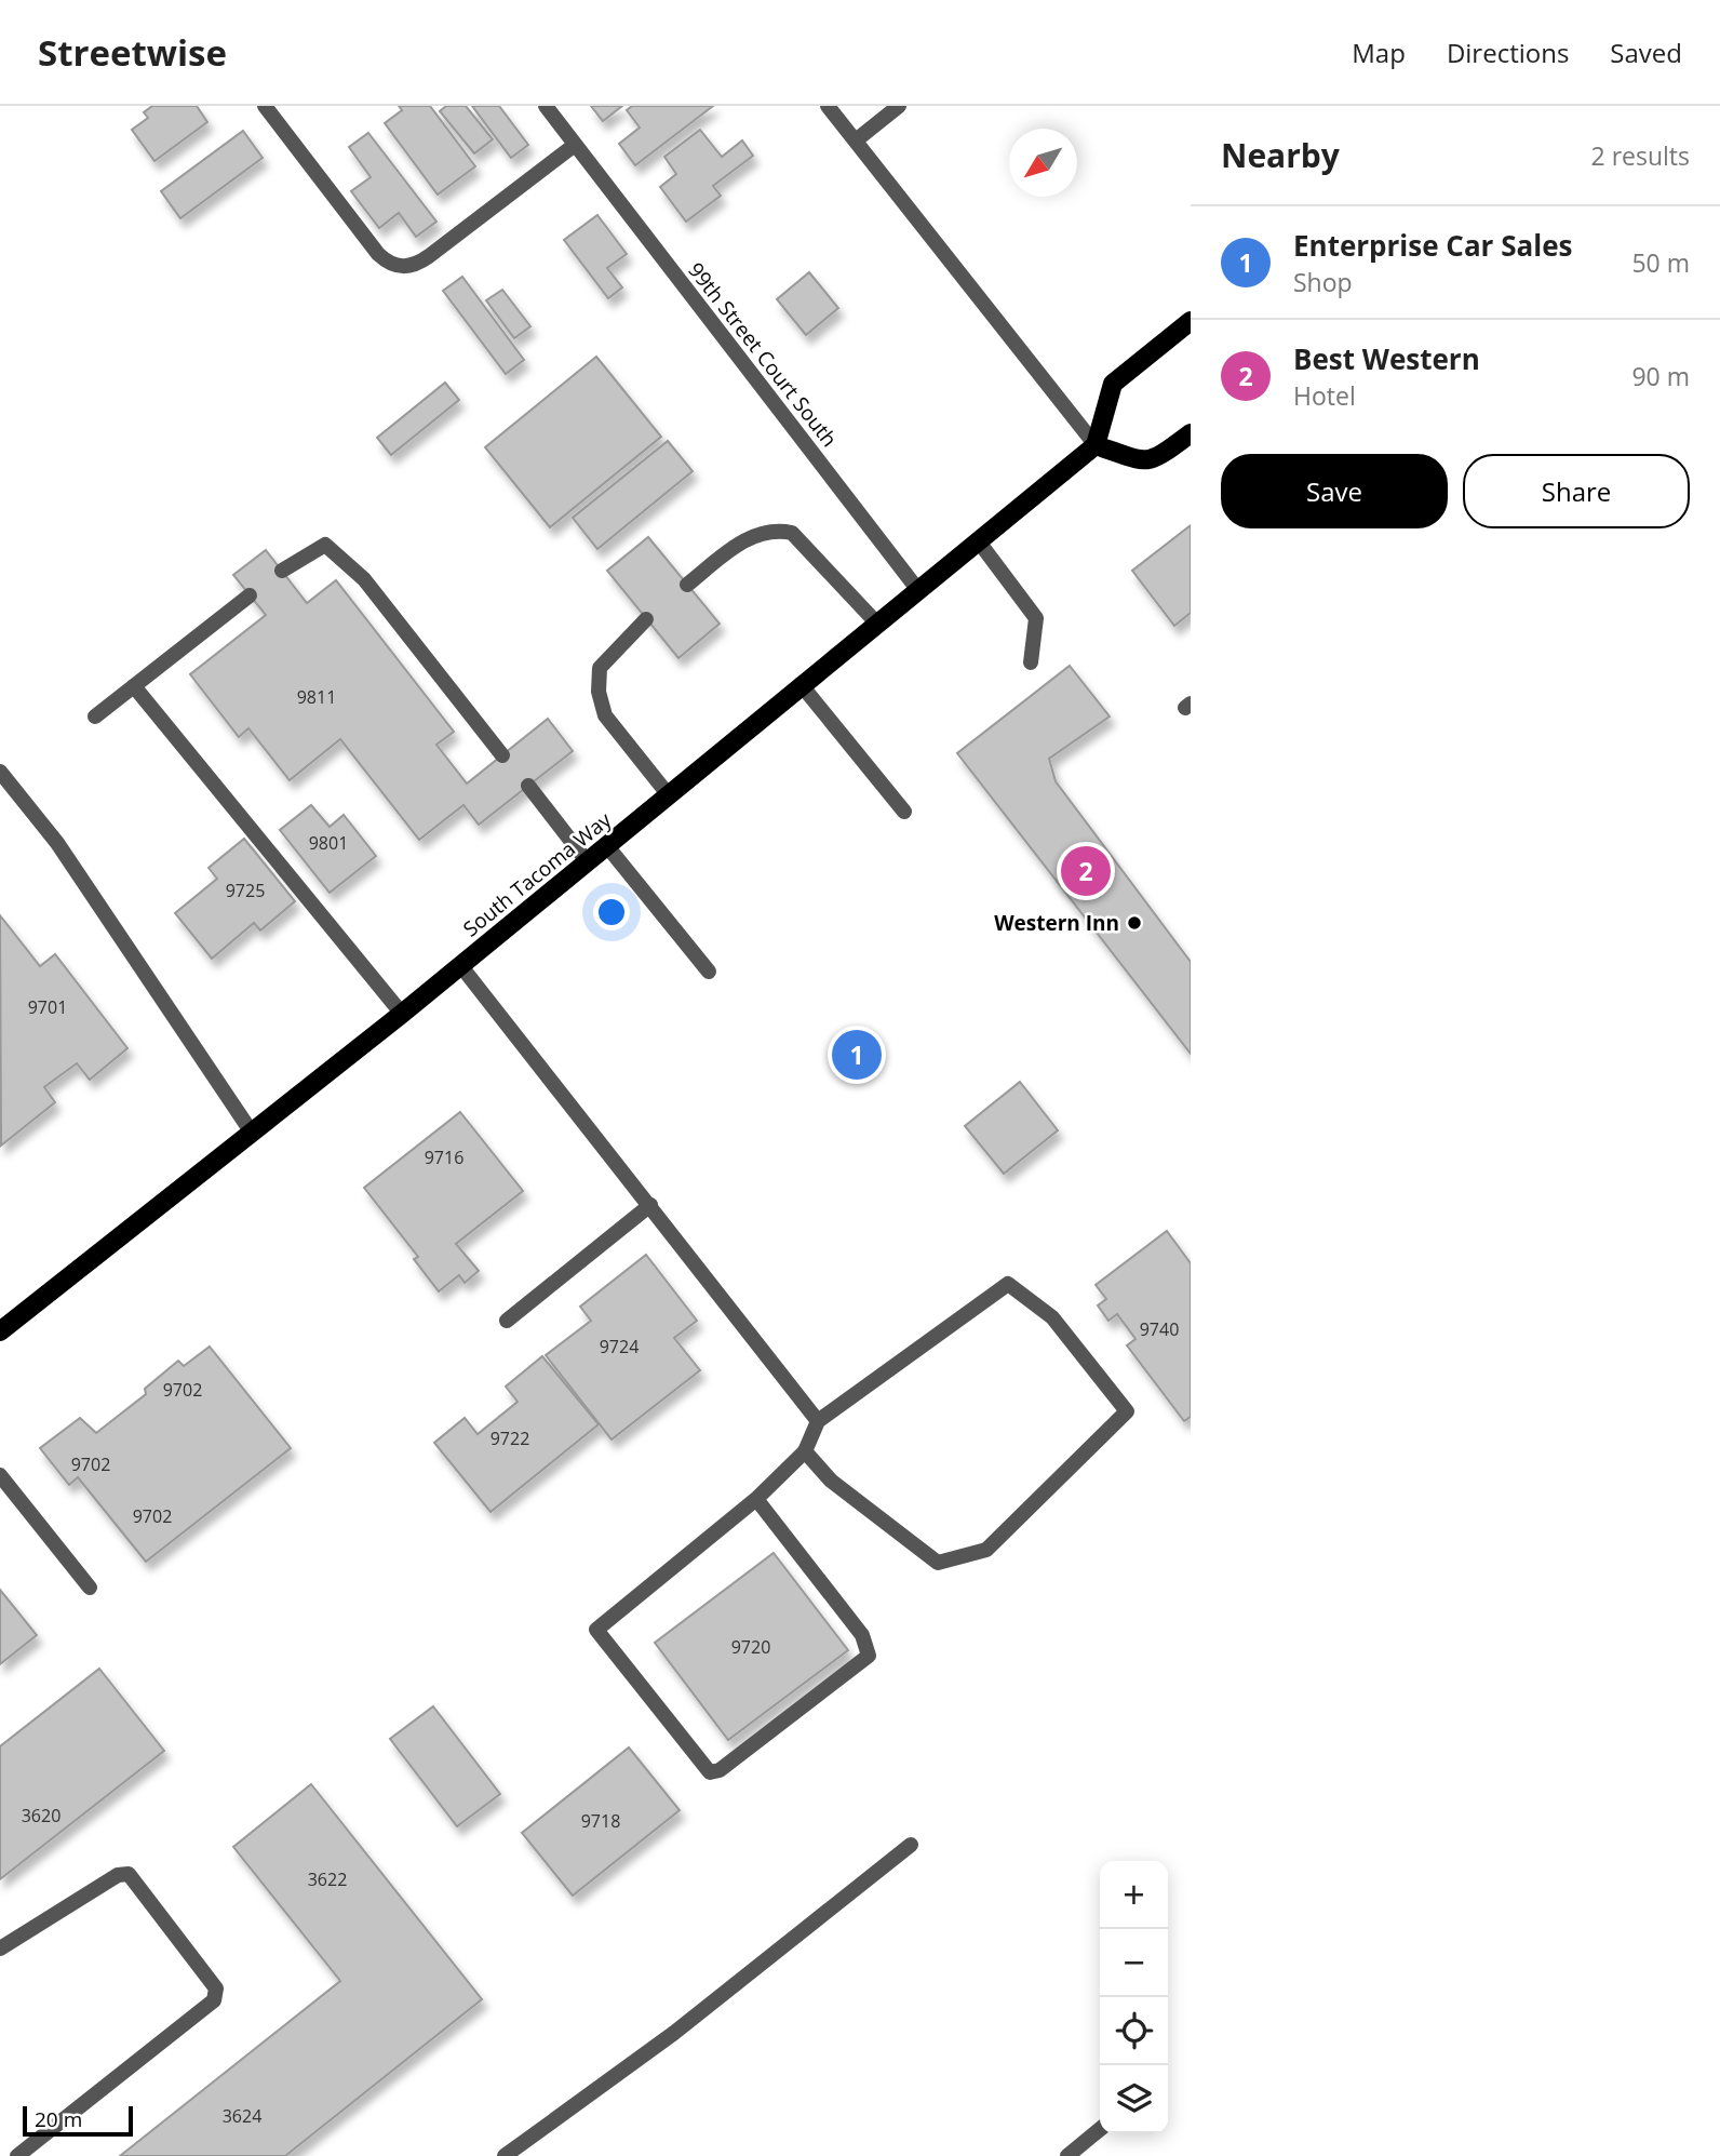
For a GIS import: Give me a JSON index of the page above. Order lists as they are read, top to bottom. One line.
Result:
{"streets":{"main road":["South Tacoma Way"],"lane":["99th Street Court South"]},"crossings":[["99th Street Court South","South Tacoma Way"]],"places":["Western Inn"],"house_numbers":["9811","9801","9725","9701","9716","9740","9724","9702","9722","9702","9702","9720","3620","9718","3622","3624"],"scale_bar":"20 m","north":"bottom left","page":{"header":"Streetwise","nav":["Map","Directions","Saved"],"heading":["Nearby","2 results"],"list":[{"mark":"1","name":"Enterprise Car Sales","note":"Shop","value":"50 m"},{"mark":"2","name":"Best Western","note":"Hotel","value":"90 m"}],"buttons":["Save","Share"],"pins":["2","1"],"map_buttons":["+","−"],"scale":"20 m"}}
